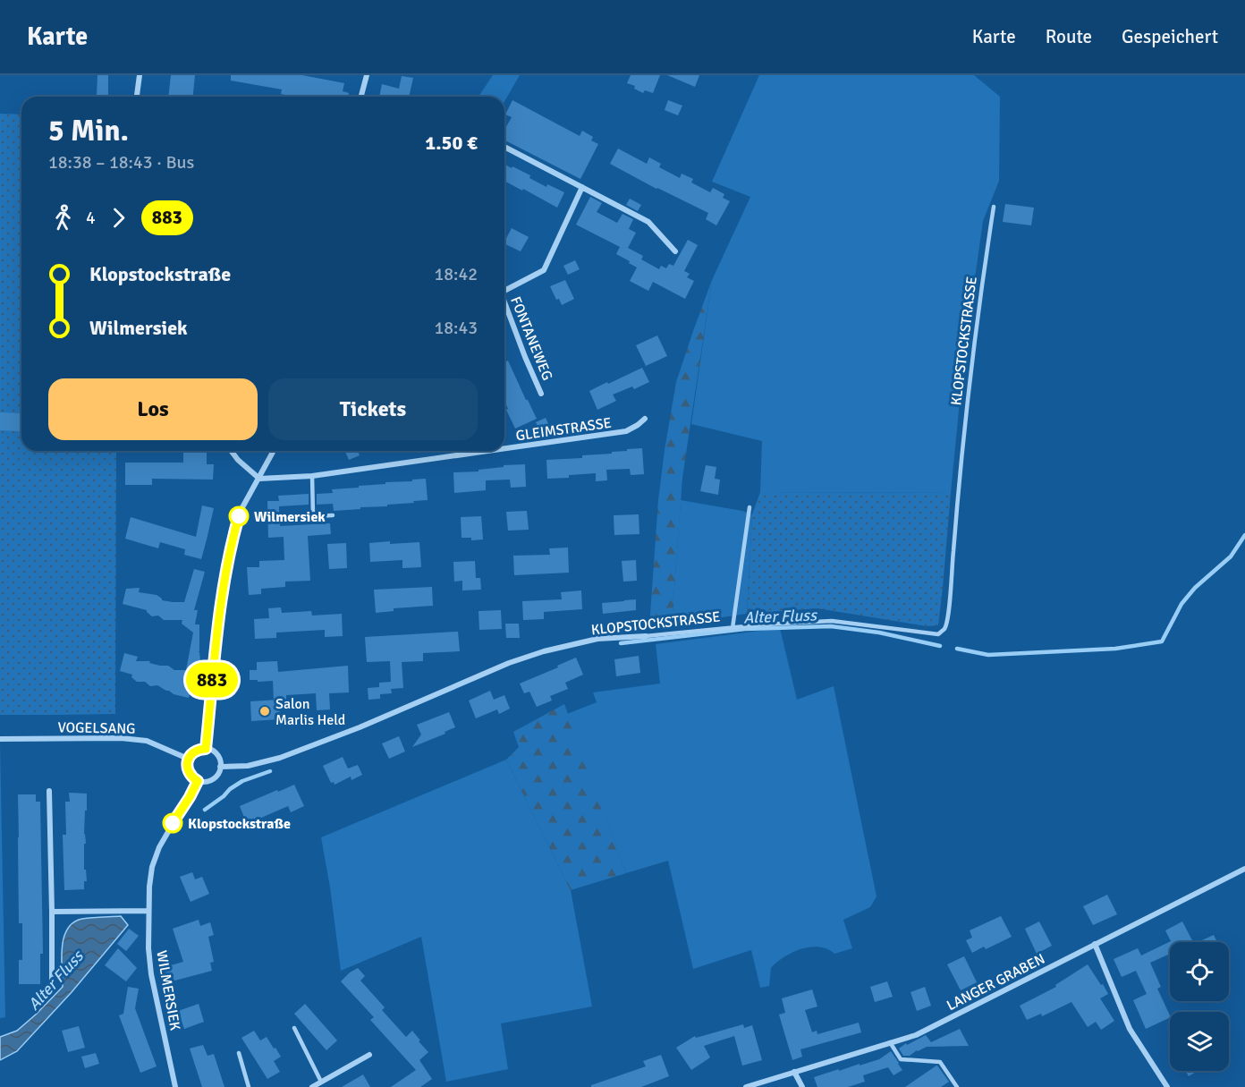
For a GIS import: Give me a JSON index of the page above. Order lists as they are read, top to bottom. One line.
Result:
{"streets":{"street":["FONTANEWEG","KLOPSTOCKSTRASSE","GLEIMSTRASSE","VOGELSANG","LANGER GRABEN","WILMERSIEK"]},"crossings":[["KLOPSTOCKSTRASSE","VOGELSANG"],["KLOPSTOCKSTRASSE","WILMERSIEK"],["VOGELSANG","WILMERSIEK"]],"water":["Alter Fluss"],"places":["Wilmersiek","Salon Marlis Held","Klopstockstraße"],"lines":["bus line 883"],"page":{"header":"Karte","nav":["Karte","Route","Gespeichert"],"on_map":"883","heading":["5 Min.","18:38 – 18:43 · Bus","1.50 €"],"legs":["4","883"],"list":[{"name":"Klopstockstraße","value":"18:42"},{"name":"Wilmersiek","value":"18:43"}],"buttons":["Los","Tickets"]}}
